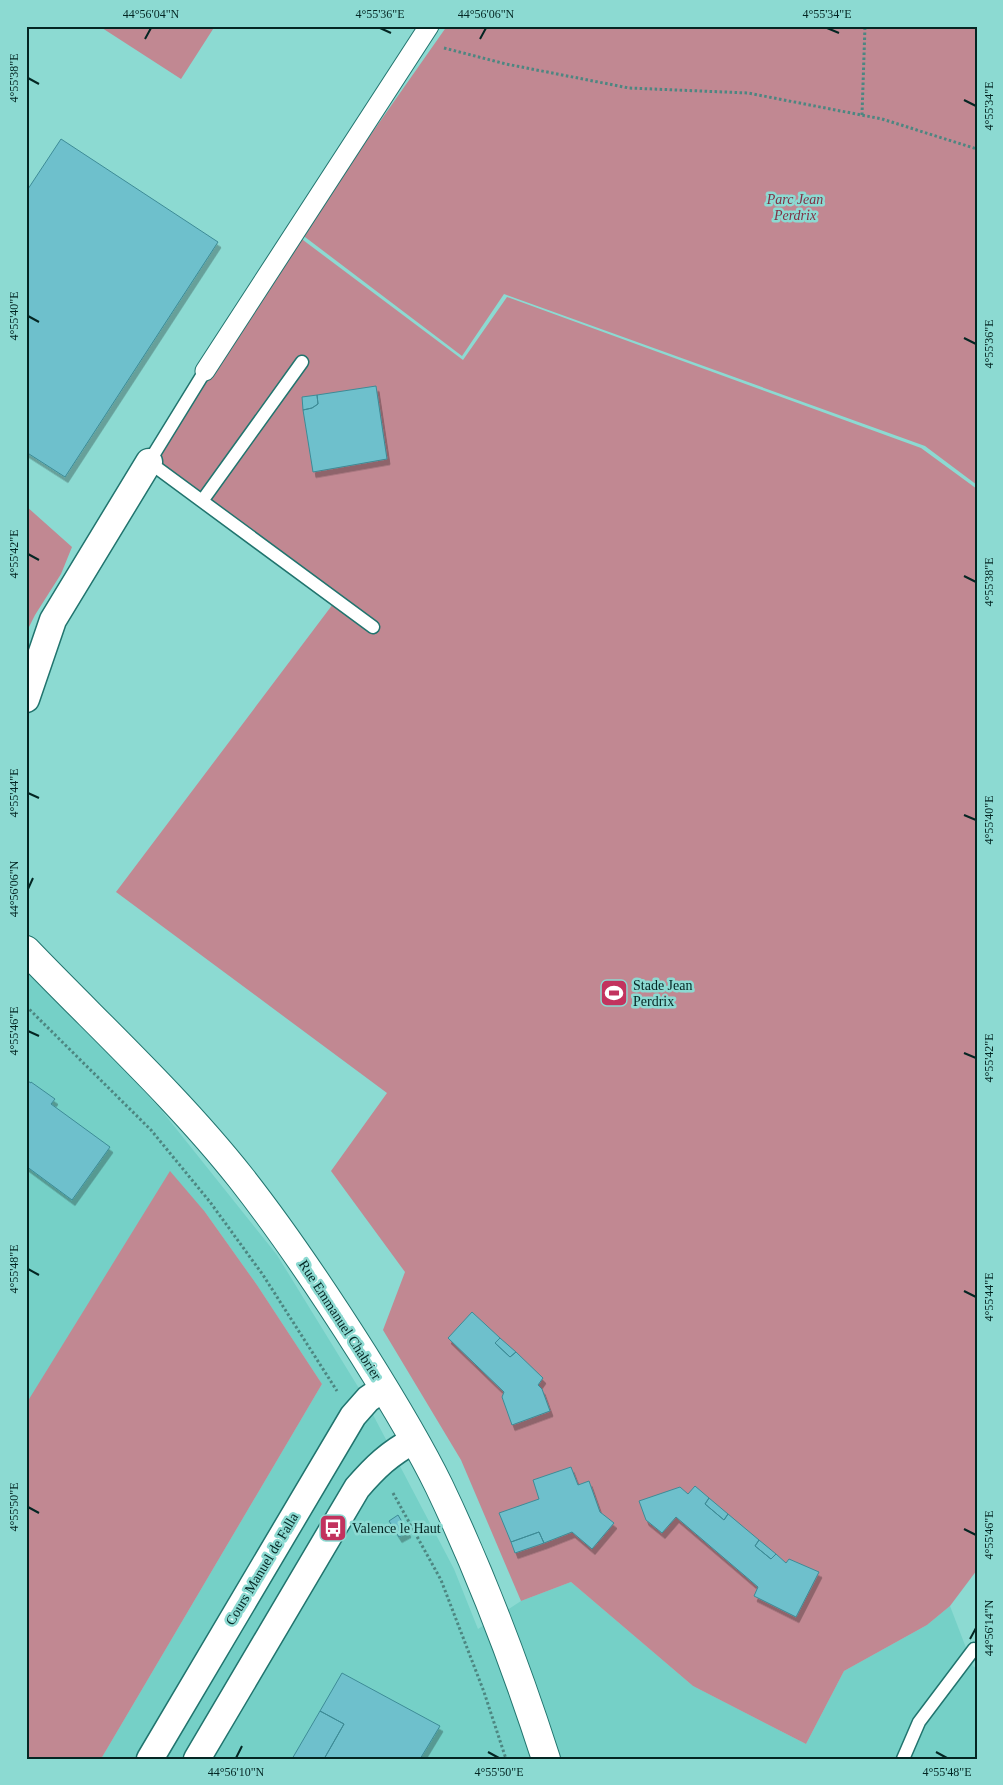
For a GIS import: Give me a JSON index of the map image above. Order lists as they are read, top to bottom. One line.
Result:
{"streets":{"street":["Rue Emmanuel Chabrier","Cours Manuel de Falla"]},"crossings":[["Rue Emmanuel Chabrier","Cours Manuel de Falla"]],"parks":["Parc Jean Perdrix"],"places":{"sports":["Stade Jean Perdrix"],"bus stop":["Valence le Haut"]},"coordinates":["44°56'04\"N","4°55'36\"E","44°56'06\"N","4°55'34\"E","4°55'38\"E","4°55'40\"E","4°55'42\"E","4°55'44\"E","4°55'46\"E","4°55'48\"E","4°55'50\"E","44°56'14\"N","44°56'10\"N"]}
